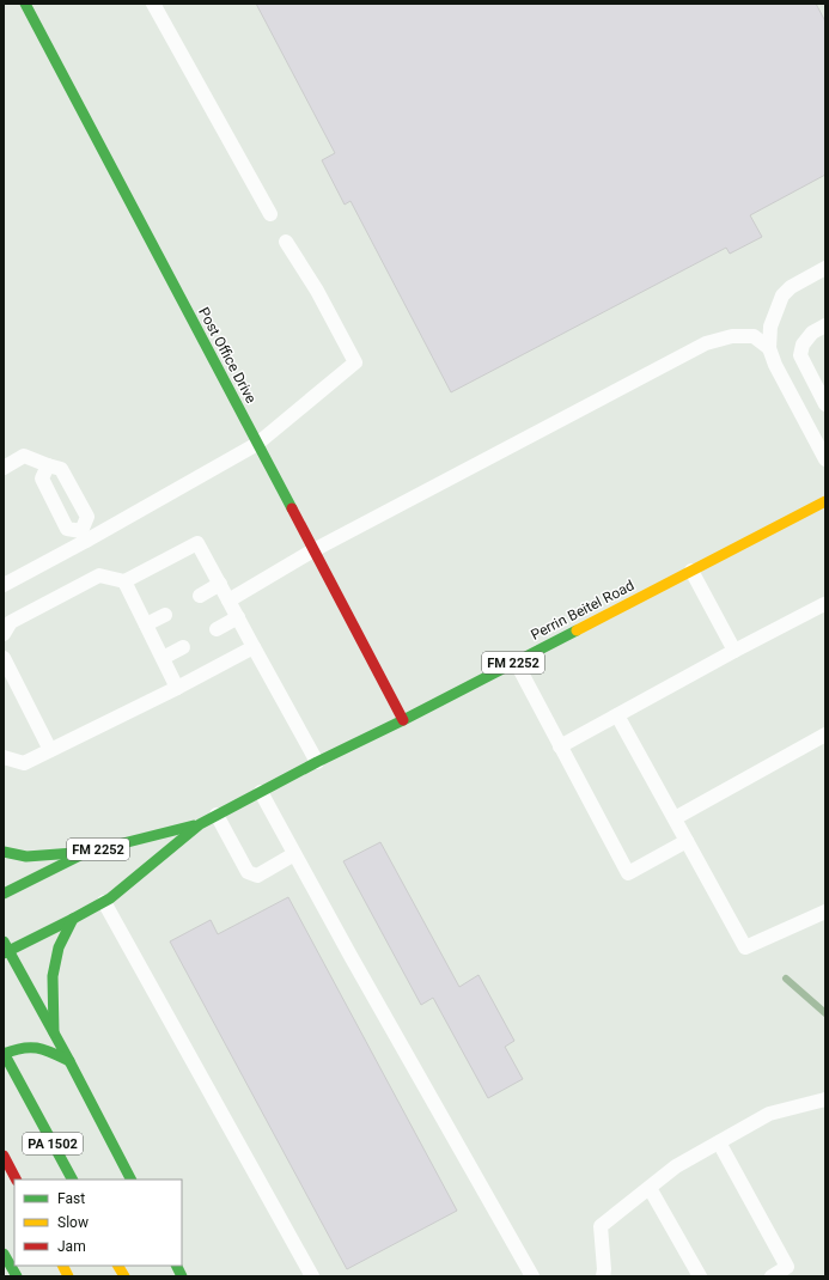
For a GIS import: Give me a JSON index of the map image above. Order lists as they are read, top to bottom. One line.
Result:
{"streets":{"main road":["Post Office Drive","Perrin Beitel Road","FM 2252","PA 1502"]},"crossings":[["Post Office Drive","Perrin Beitel Road"]],"legend":["Fast","Slow","Jam"]}
